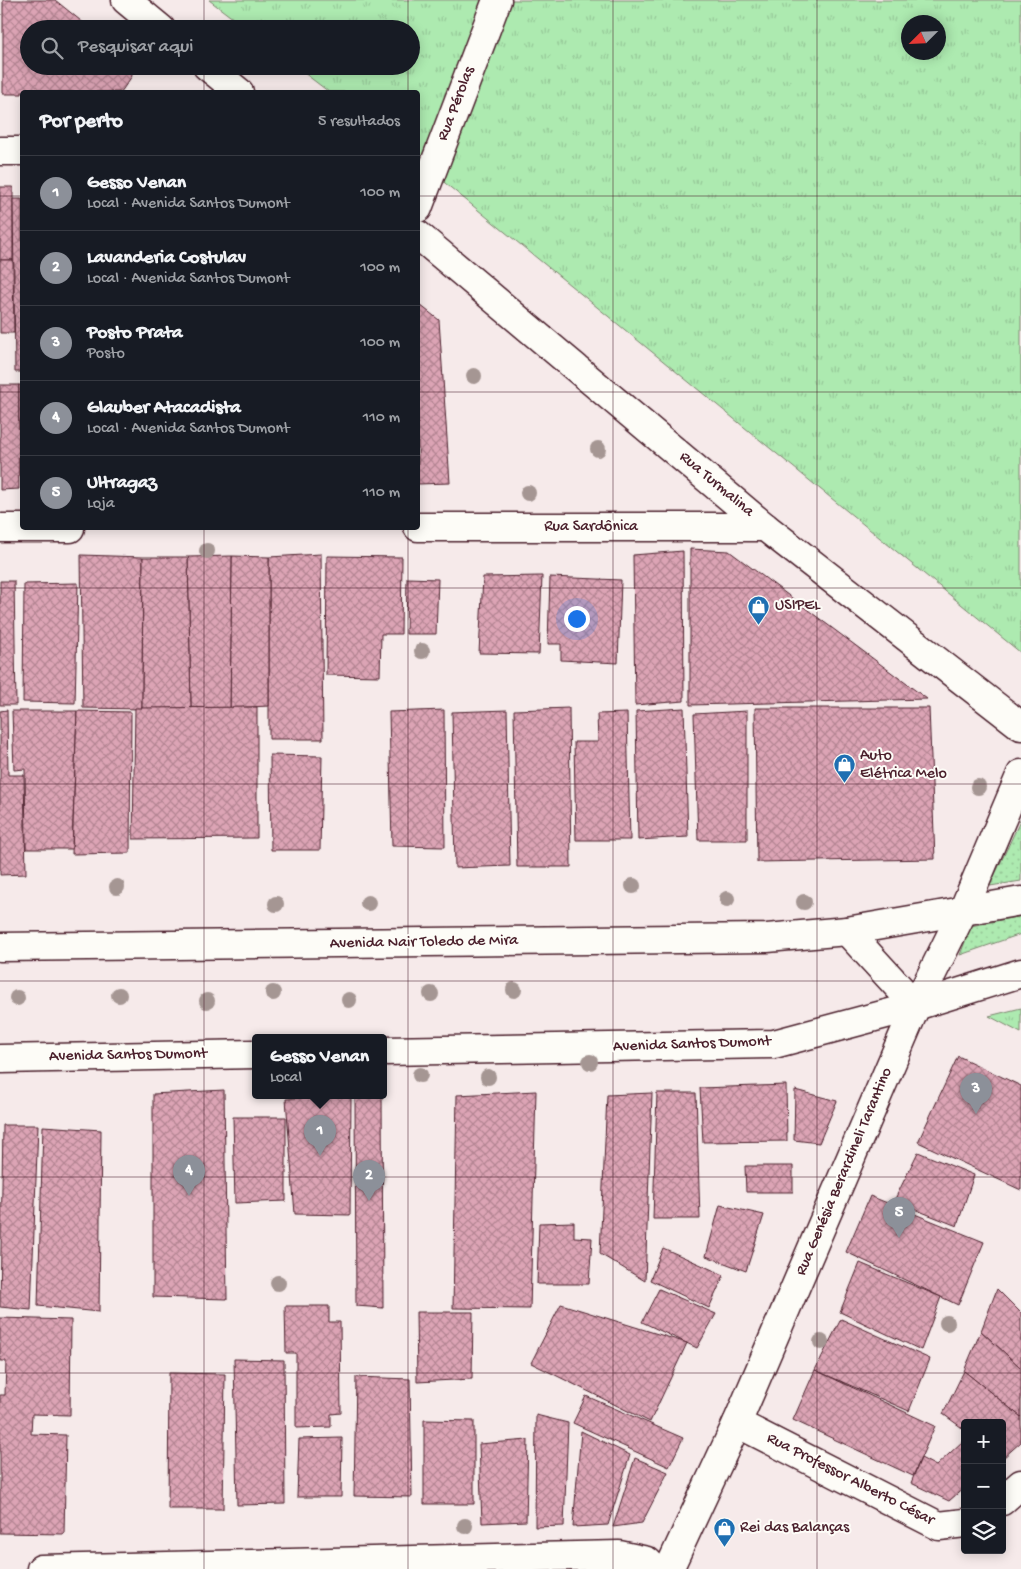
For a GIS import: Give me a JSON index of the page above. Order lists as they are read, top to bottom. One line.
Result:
{"streets":{"main road":["Rua Pérolas","Rua Turmalina","Rua Sardônica","Avenida Nair Toledo de Mira","Avenida Santos Dumont","Rua Genésia Berardineli Tarantino","Rua Professor Alberto César"]},"crossings":[["Rua Turmalina","Rua Sardônica"],["Avenida Nair Toledo de Mira","Rua Genésia Berardineli Tarantino"],["Avenida Santos Dumont","Rua Genésia Berardineli Tarantino"],["Rua Genésia Berardineli Tarantino","Rua Professor Alberto César"]],"places":{"shop":["USIPEL","Auto Elétrica Melo","Rei das Balanças"]},"north":"bottom left","page":{"search":"Pesquisar aqui","heading":["Por perto","5 resultados"],"list":[{"mark":"1","name":"Gesso Venan","note":"Local · Avenida Santos Dumont","value":"100 m"},{"mark":"2","name":"Lavanderia Costulav","note":"Local · Avenida Santos Dumont","value":"100 m"},{"mark":"3","name":"Posto Prata","note":"Posto","value":"100 m"},{"mark":"4","name":"Glauber Atacadista","note":"Local · Avenida Santos Dumont","value":"110 m"},{"mark":"5","name":"Ultragaz","note":"Loja","value":"110 m"}],"popup":["Gesso Venan","Local"],"pins":["3","1","4","2","5"],"map_buttons":["+","−"]}}
